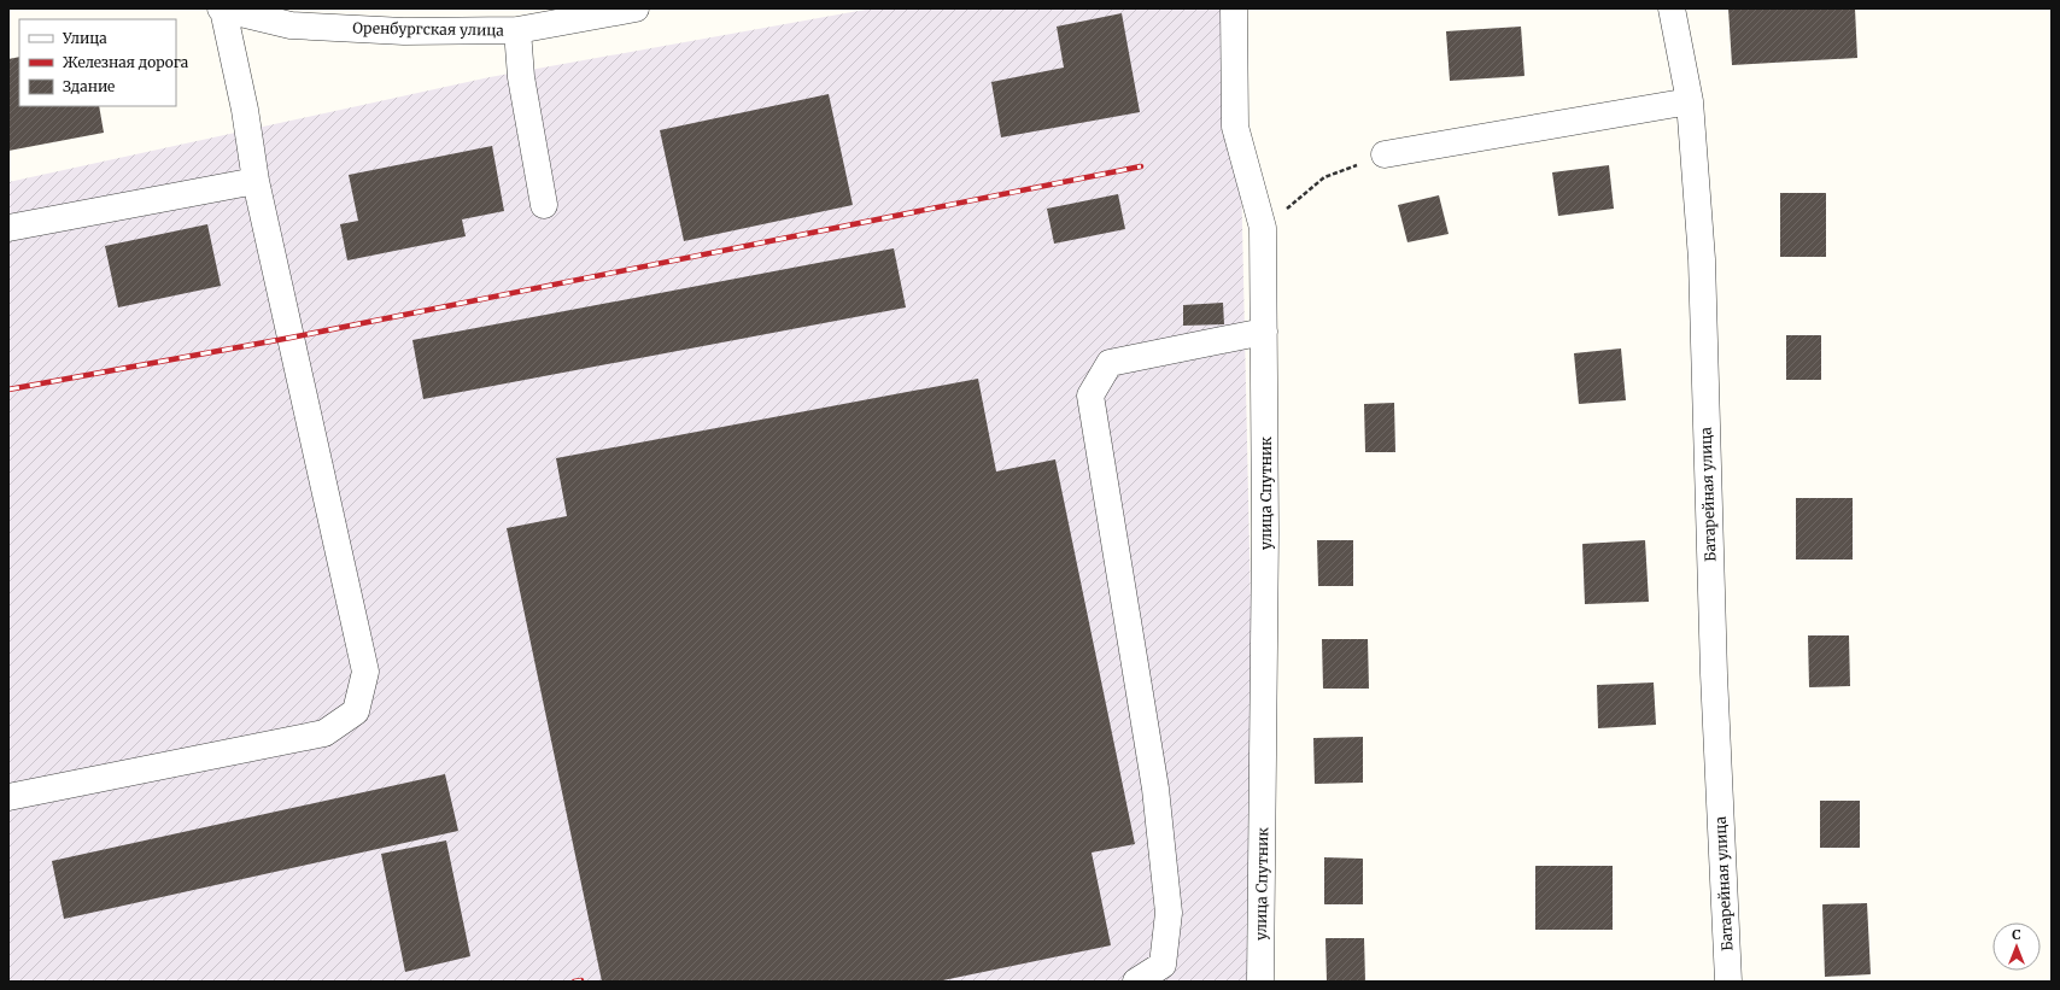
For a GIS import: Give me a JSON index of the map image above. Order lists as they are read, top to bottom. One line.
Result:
{"streets":{"street":["Оренбургская улица","улица Спутник","Батарейная улица"]},"legend":["Улица","Железная дорога","Здание"],"north":"top"}
